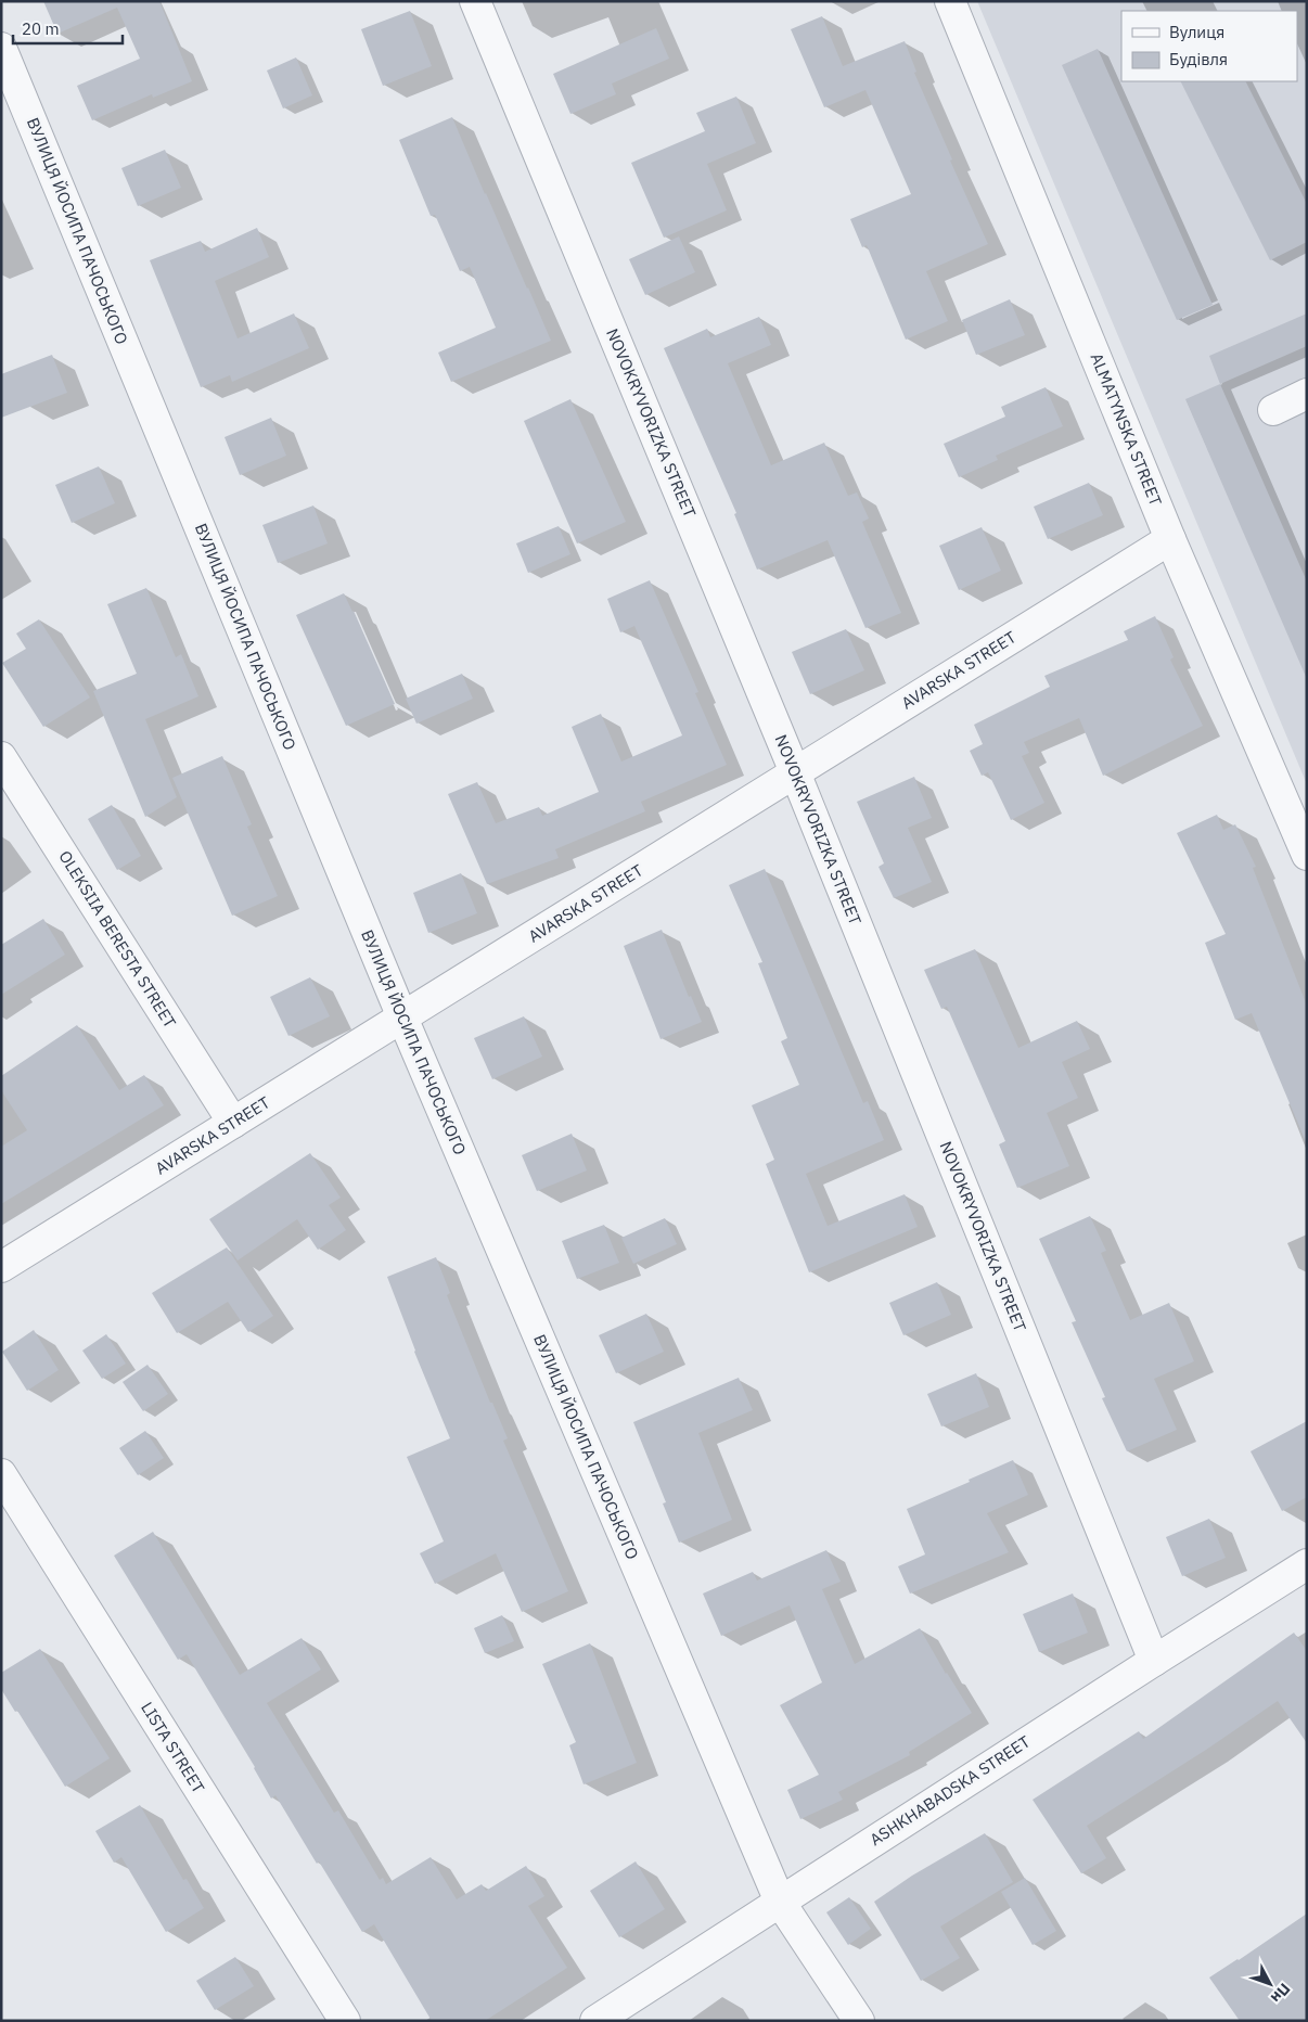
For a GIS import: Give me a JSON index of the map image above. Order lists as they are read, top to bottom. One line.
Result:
{"streets":{"street":["ВУЛИЦЯ ЙОСИПА ПАЧОСЬКОГО","NOVOKRYVORIZKA STREET","ALMATYNSKA STREET","AVARSKA STREET","OLEKSIIA BERESTA STREET","LISTA STREET","ASHKHABADSKA STREET"]},"crossings":[["ВУЛИЦЯ ЙОСИПА ПАЧОСЬКОГО","AVARSKA STREET"],["ВУЛИЦЯ ЙОСИПА ПАЧОСЬКОГО","ASHKHABADSKA STREET"],["NOVOKRYVORIZKA STREET","AVARSKA STREET"],["NOVOKRYVORIZKA STREET","ASHKHABADSKA STREET"],["ALMATYNSKA STREET","AVARSKA STREET"],["AVARSKA STREET","OLEKSIIA BERESTA STREET"]],"legend":["Вулиця","Будівля"],"scale_bar":"20 m","north":"bottom right"}
